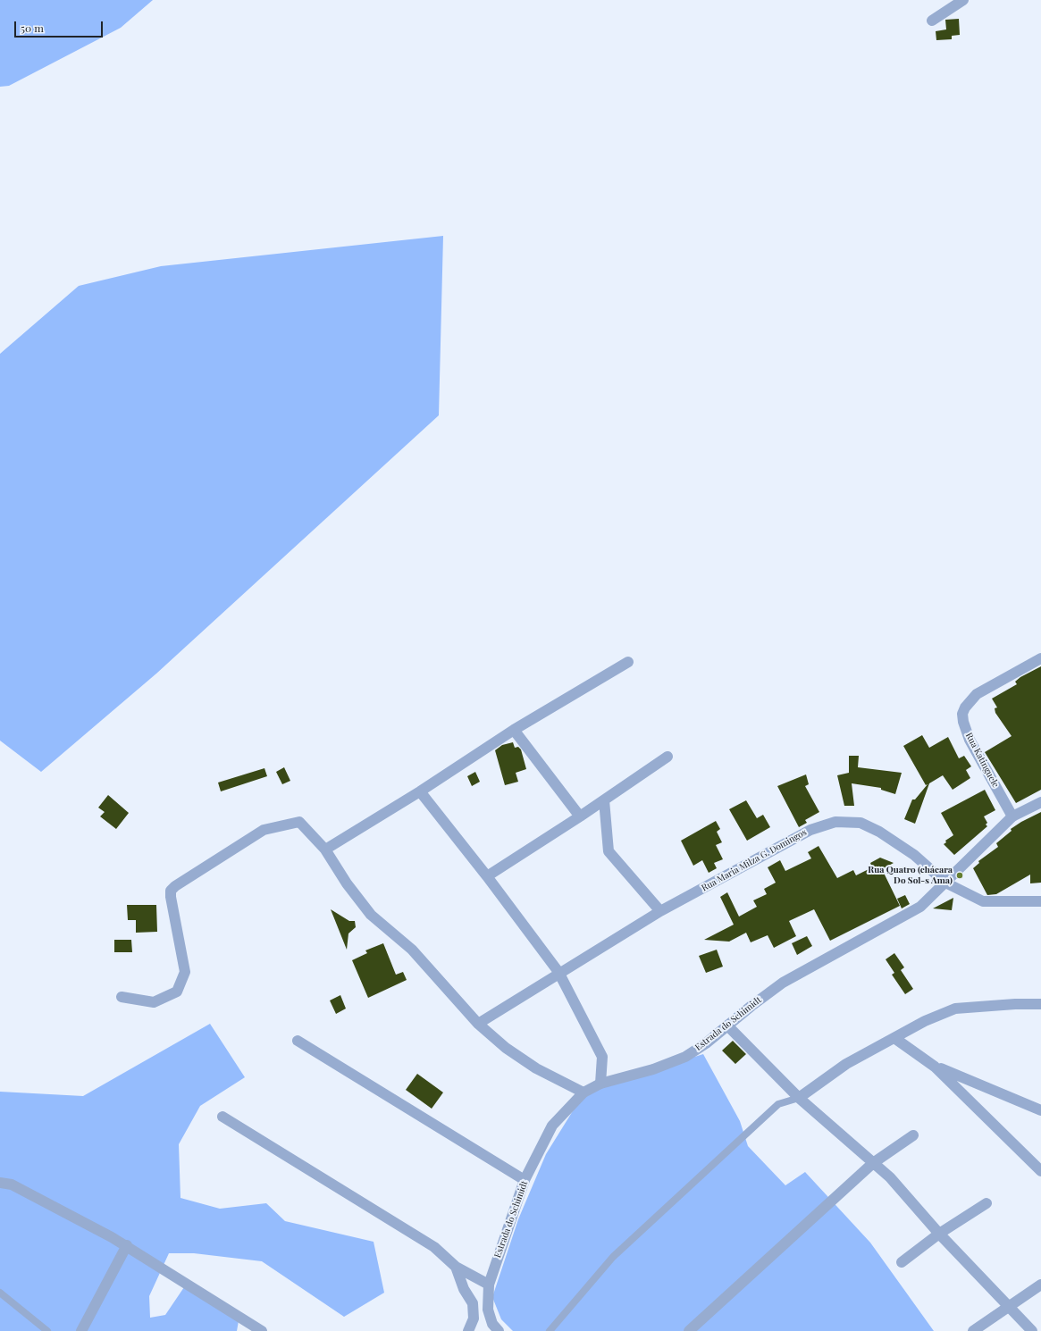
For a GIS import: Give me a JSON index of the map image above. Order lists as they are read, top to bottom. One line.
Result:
{"streets":{"street":["Rua Katinguele","Rua Maria Milza G. Domingos","Estrada do Schimidt"]},"crossings":[["Rua Katinguele","Estrada do Schimidt"],["Rua Maria Milza G. Domingos","Estrada do Schimidt"]],"places":["Rua Quatro (chácara Do Sol-s Ama)"],"scale_bar":"50 m"}
